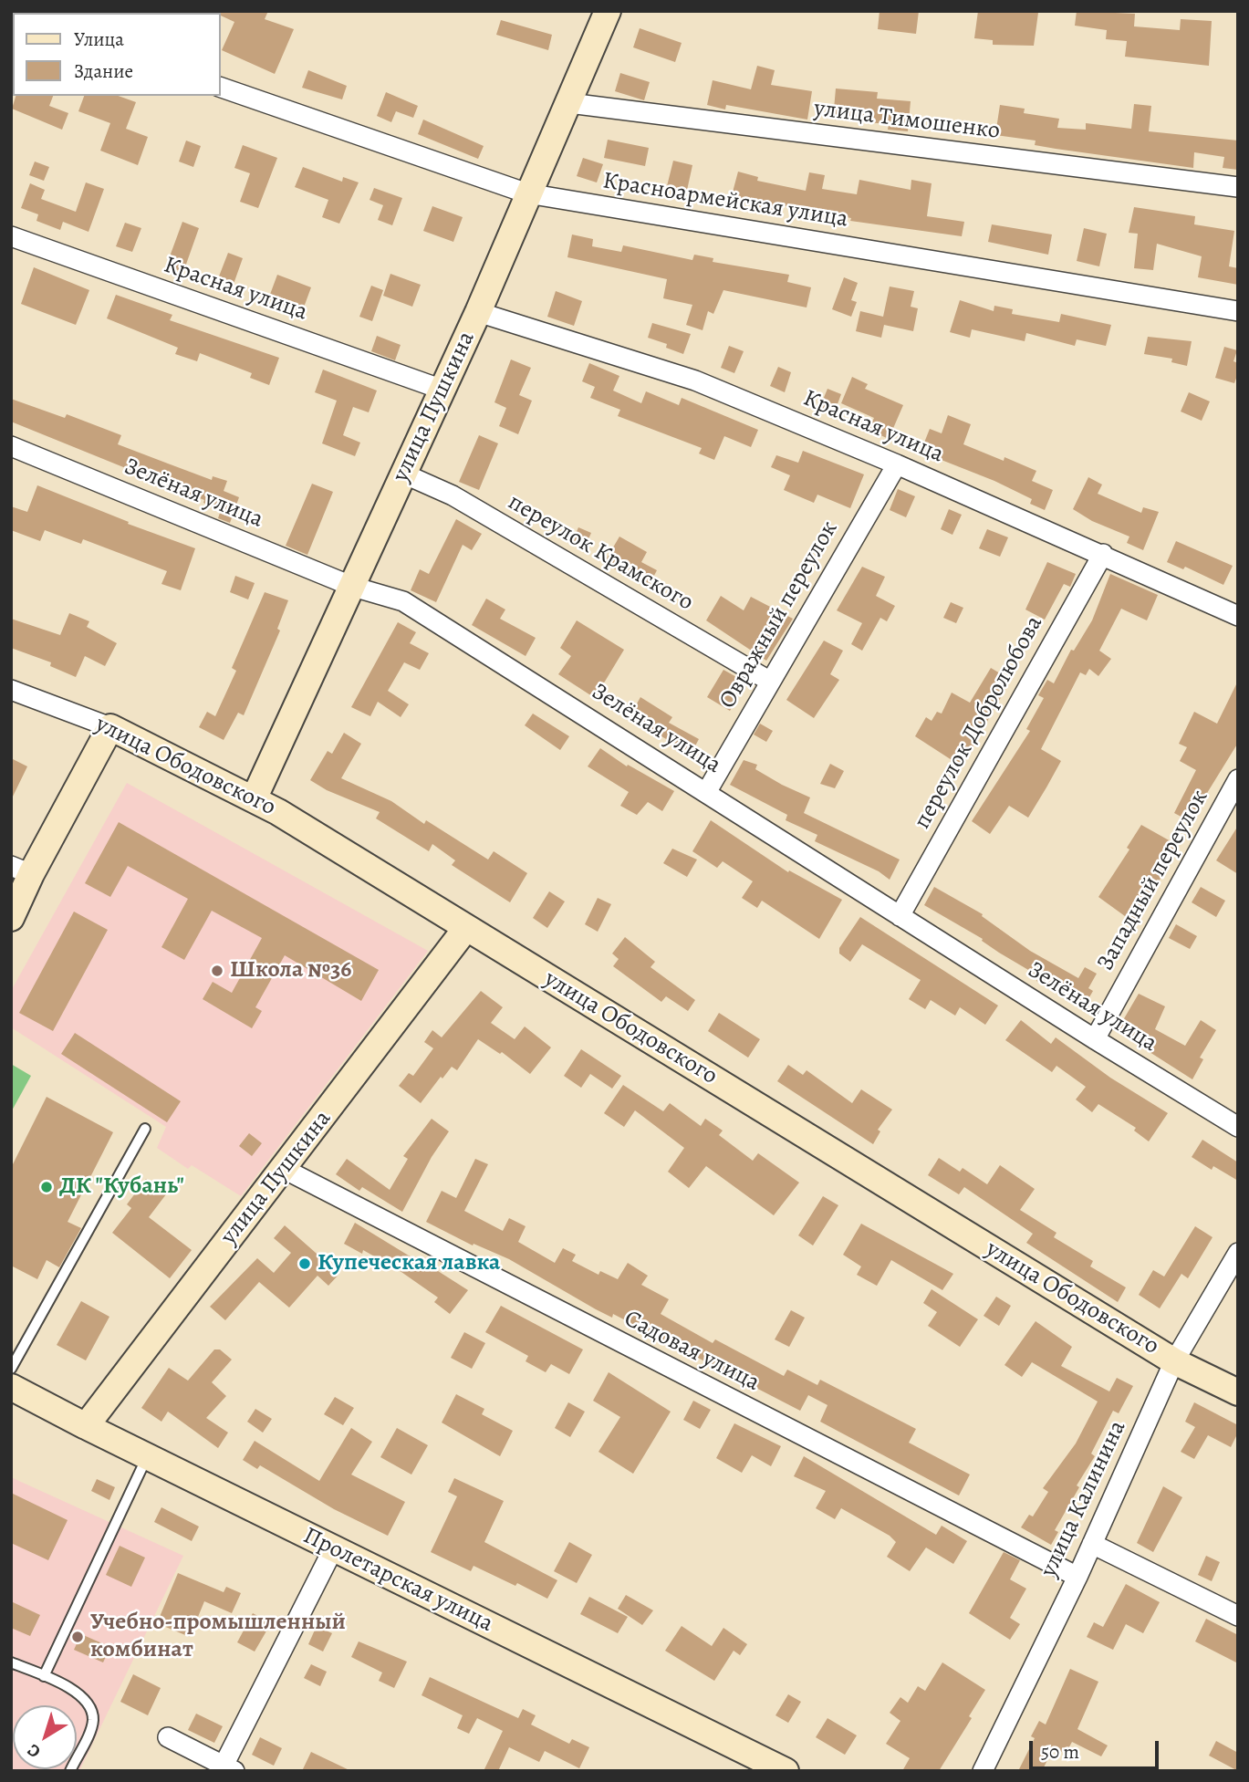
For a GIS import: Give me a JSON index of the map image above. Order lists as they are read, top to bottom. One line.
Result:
{"streets":{"street":["улица Тимошенко","Красноармейская улица","Красная улица","улица Пушкина","Зелёная улица","переулок Крамского","Овражный переулок","переулок Добролюбова","улица Ободовского","Западный переулок","Садовая улица","улица Калинина","Пролетарская улица"]},"crossings":[["улица Тимошенко","улица Пушкина"],["Красноармейская улица","улица Пушкина"],["Красная улица","улица Пушкина"],["Красная улица","Овражный переулок"],["Красная улица","переулок Добролюбова"],["улица Пушкина","Зелёная улица"],["улица Пушкина","переулок Крамского"],["улица Пушкина","улица Ободовского"],["улица Пушкина","Садовая улица"],["улица Пушкина","Пролетарская улица"],["Зелёная улица","Овражный переулок"],["Зелёная улица","переулок Добролюбова"],["Зелёная улица","Западный переулок"],["переулок Крамского","Овражный переулок"],["улица Ободовского","улица Калинина"],["Садовая улица","улица Калинина"]],"places":["Школа №36","ДК \"Кубань\"","Купеческая лавка","Учебно-промышленный комбинат"],"legend":["Улица","Здание"],"scale_bar":"50 m","north":"bottom left"}
